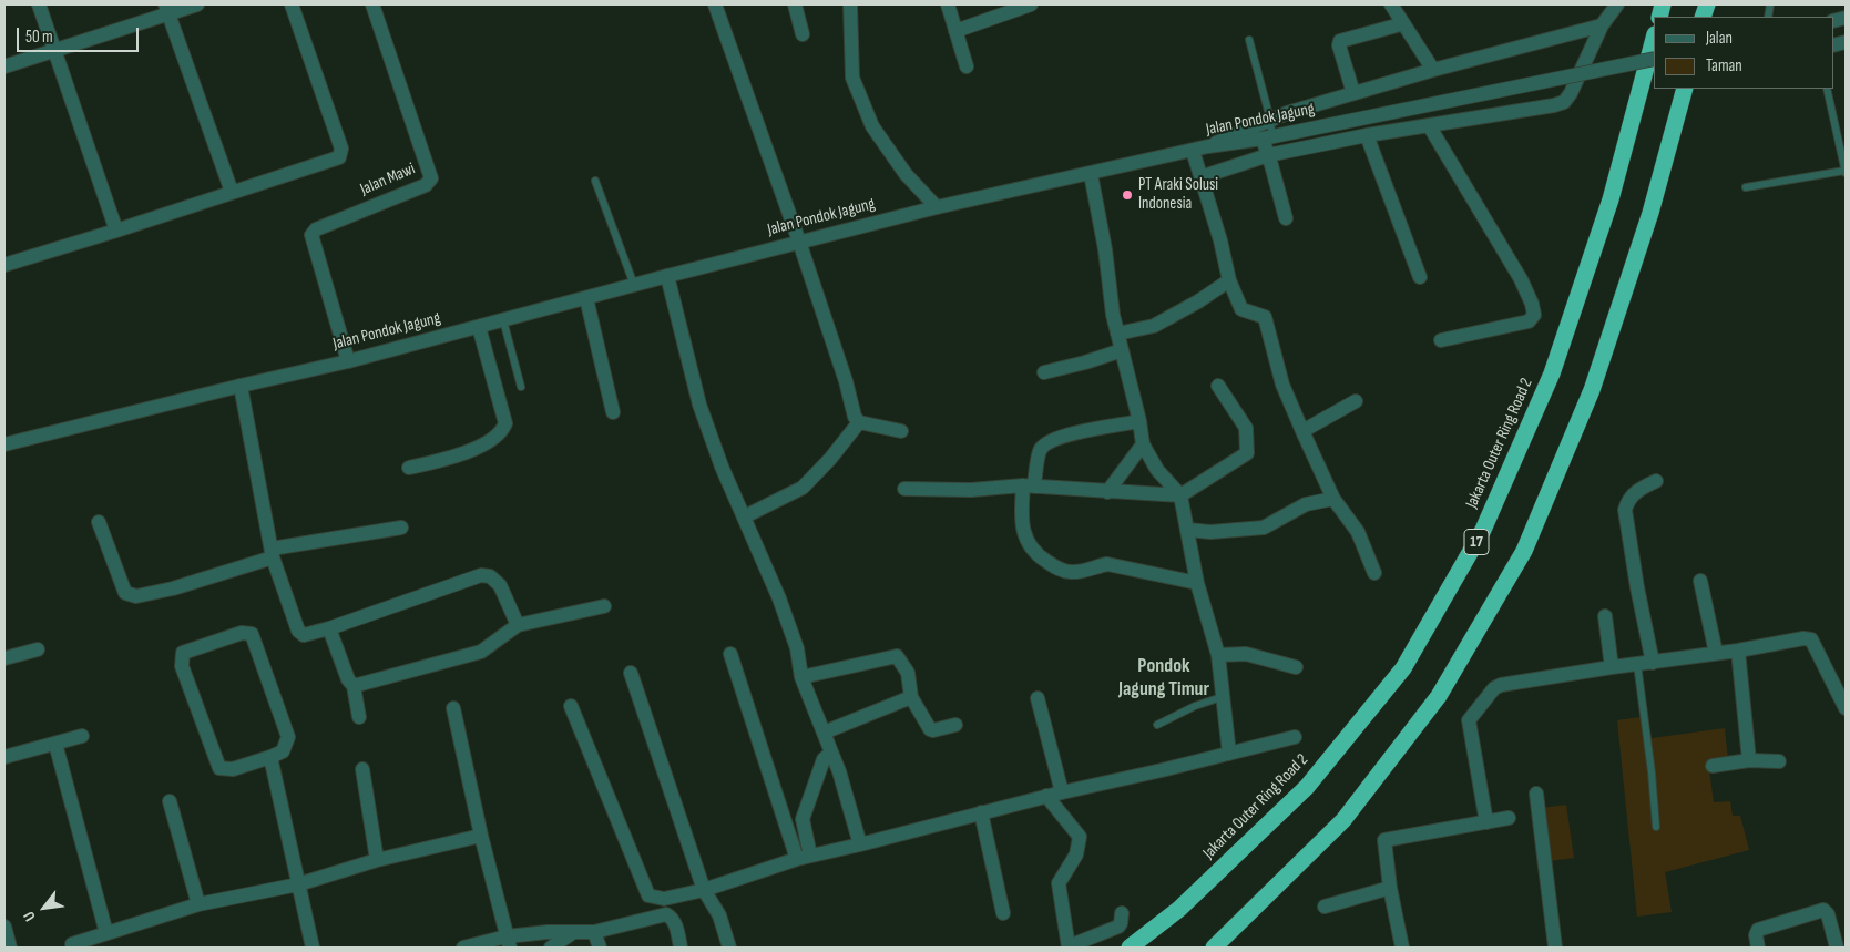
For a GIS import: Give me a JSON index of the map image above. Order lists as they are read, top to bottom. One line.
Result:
{"streets":{"highway":["Jakarta Outer Ring Road 2","17"],"street":["Jalan Pondok Jagung","Jalan Mawi"]},"crossings":[["Jalan Pondok Jagung","Jalan Mawi"]],"districts":["Pondok Jagung Timur"],"places":["PT Araki Solusi Indonesia"],"legend":["Jalan","Taman"],"scale_bar":"50 m","north":"bottom left"}
